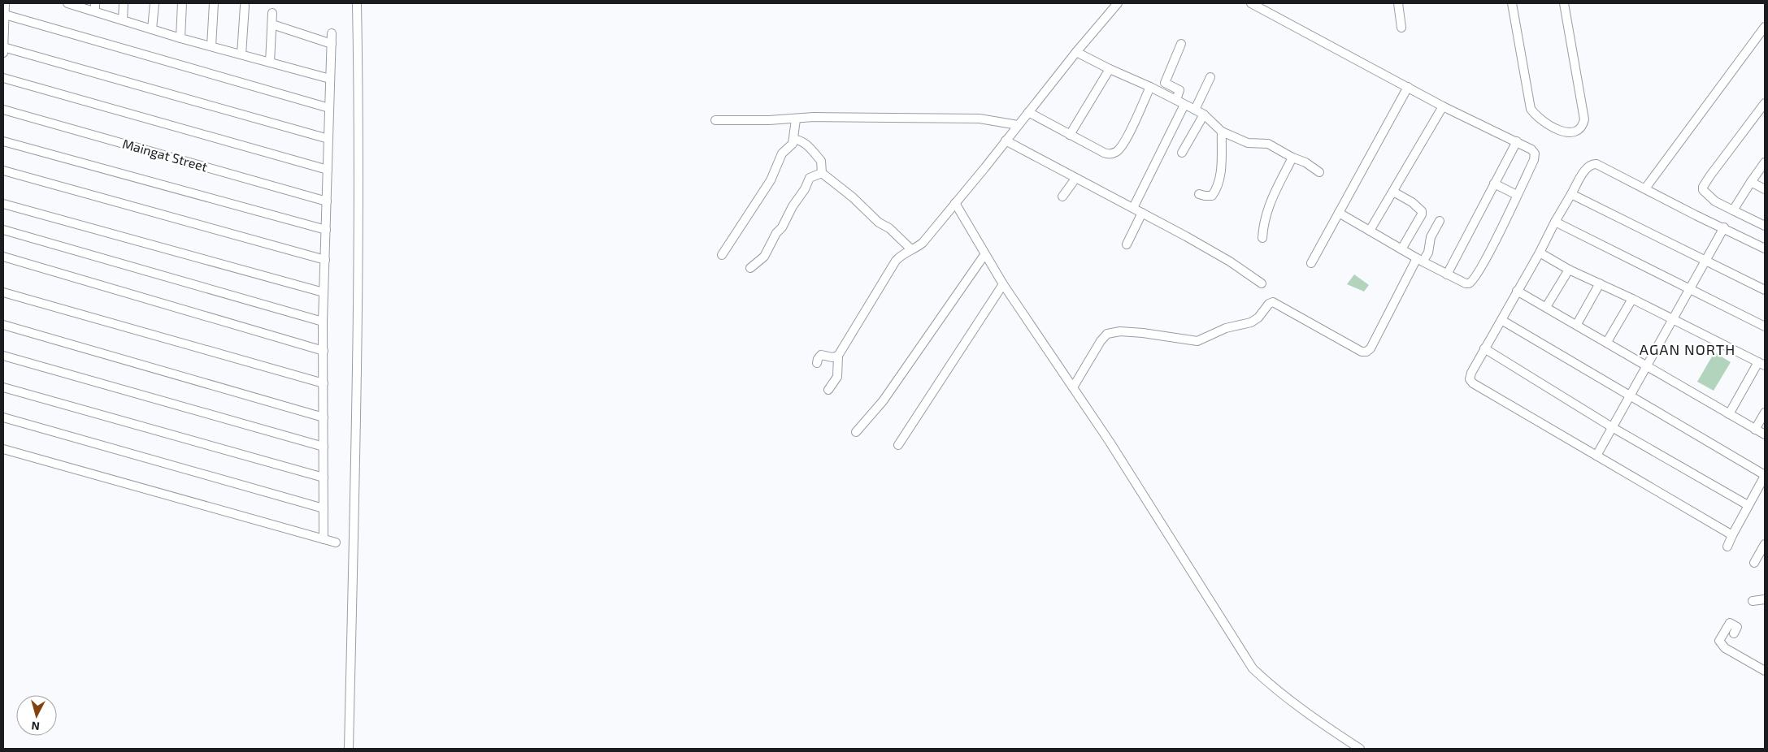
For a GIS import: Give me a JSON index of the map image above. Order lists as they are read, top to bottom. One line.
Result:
{"streets":{"street":["Maingat Street"]},"districts":["AGAN NORTH"],"north":"bottom"}
